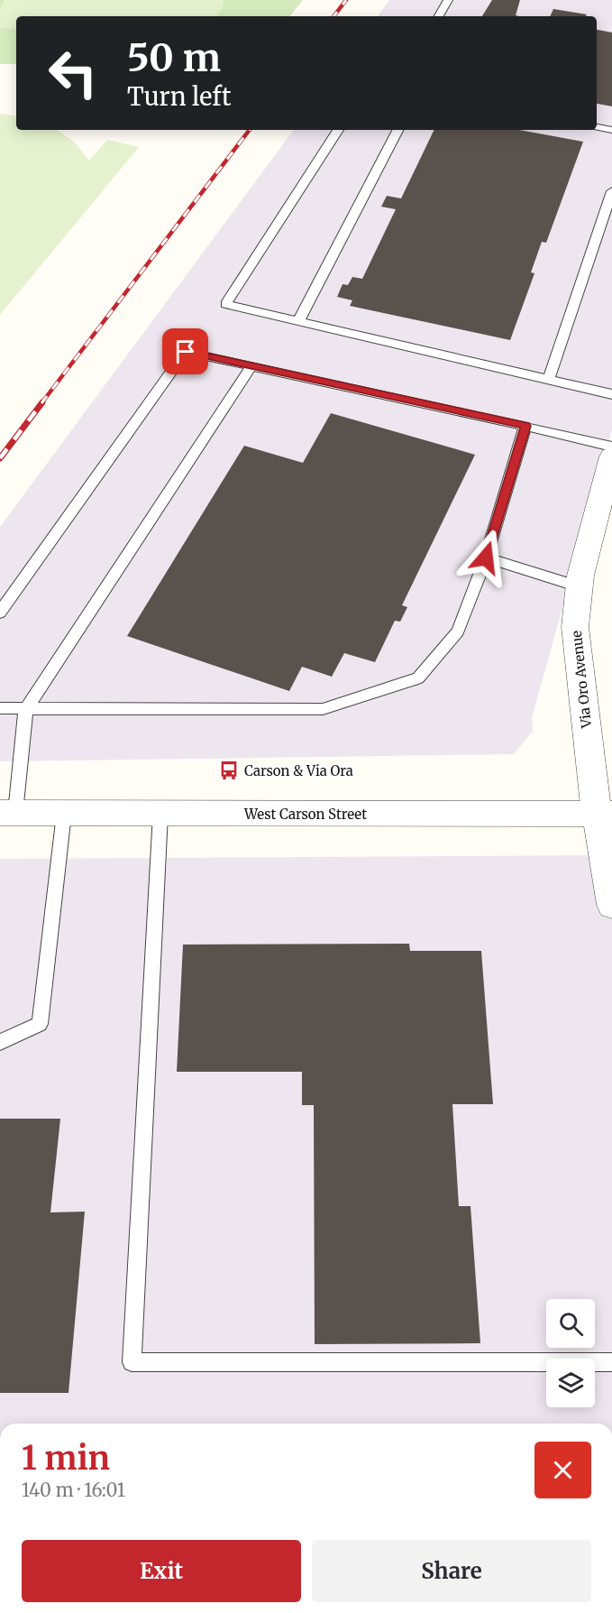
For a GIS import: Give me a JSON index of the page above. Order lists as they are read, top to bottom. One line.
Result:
{"streets":{"street":["Via Oro Avenue","West Carson Street"]},"crossings":[["Via Oro Avenue","West Carson Street"]],"places":{"bus stop":["Carson & Via Ora"]},"page":{"turn":["50 m","Turn left"],"heading":["1 min","140 m · 16:01"],"buttons":["Exit","Share"]}}
